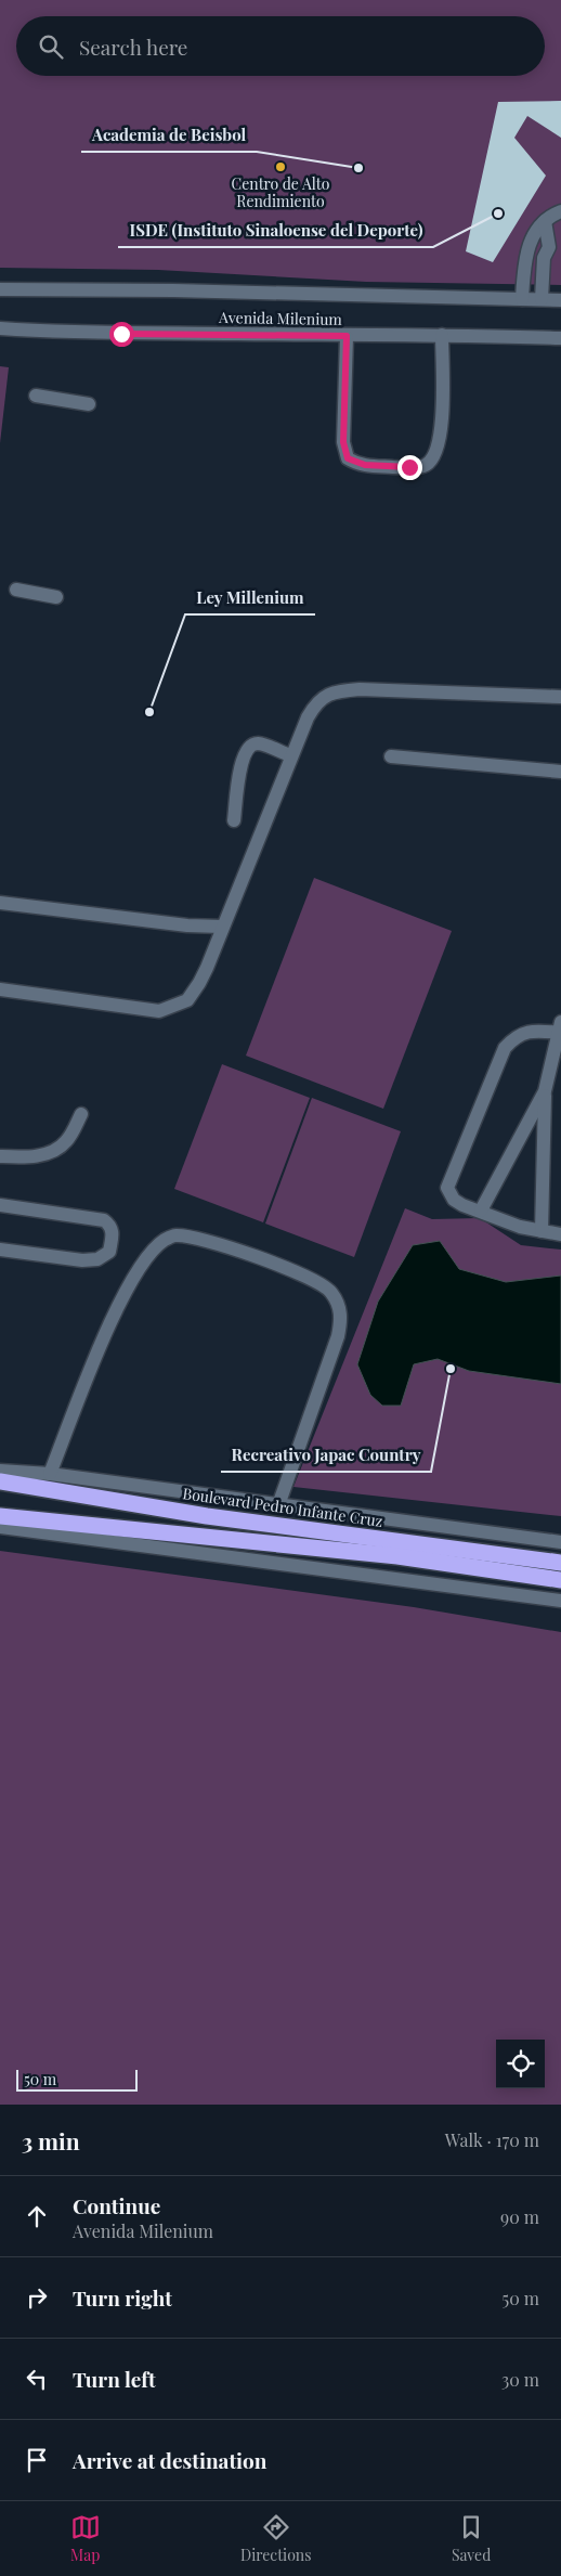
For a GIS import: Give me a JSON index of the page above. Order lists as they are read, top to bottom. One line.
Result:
{"streets":{"highway":["Boulevard Pedro Infante Cruz"],"street":["Avenida Milenium"]},"places":["Centro de Alto Rendimiento","Academia de Beisbol","ISDE (Instituto Sinaloense del Deporte)","Ley Millenium","Recreativo Japac Country"],"scale_bar":"50 m","page":{"search":"Search here","scale":"50 m","heading":["3 min","Walk · 170 m"],"list":[["Continue","Avenida Milenium","90 m"],["Turn right","50 m"],["Turn left","30 m"],"Arrive at destination"],"nav":["Map","Directions","Saved"]}}
